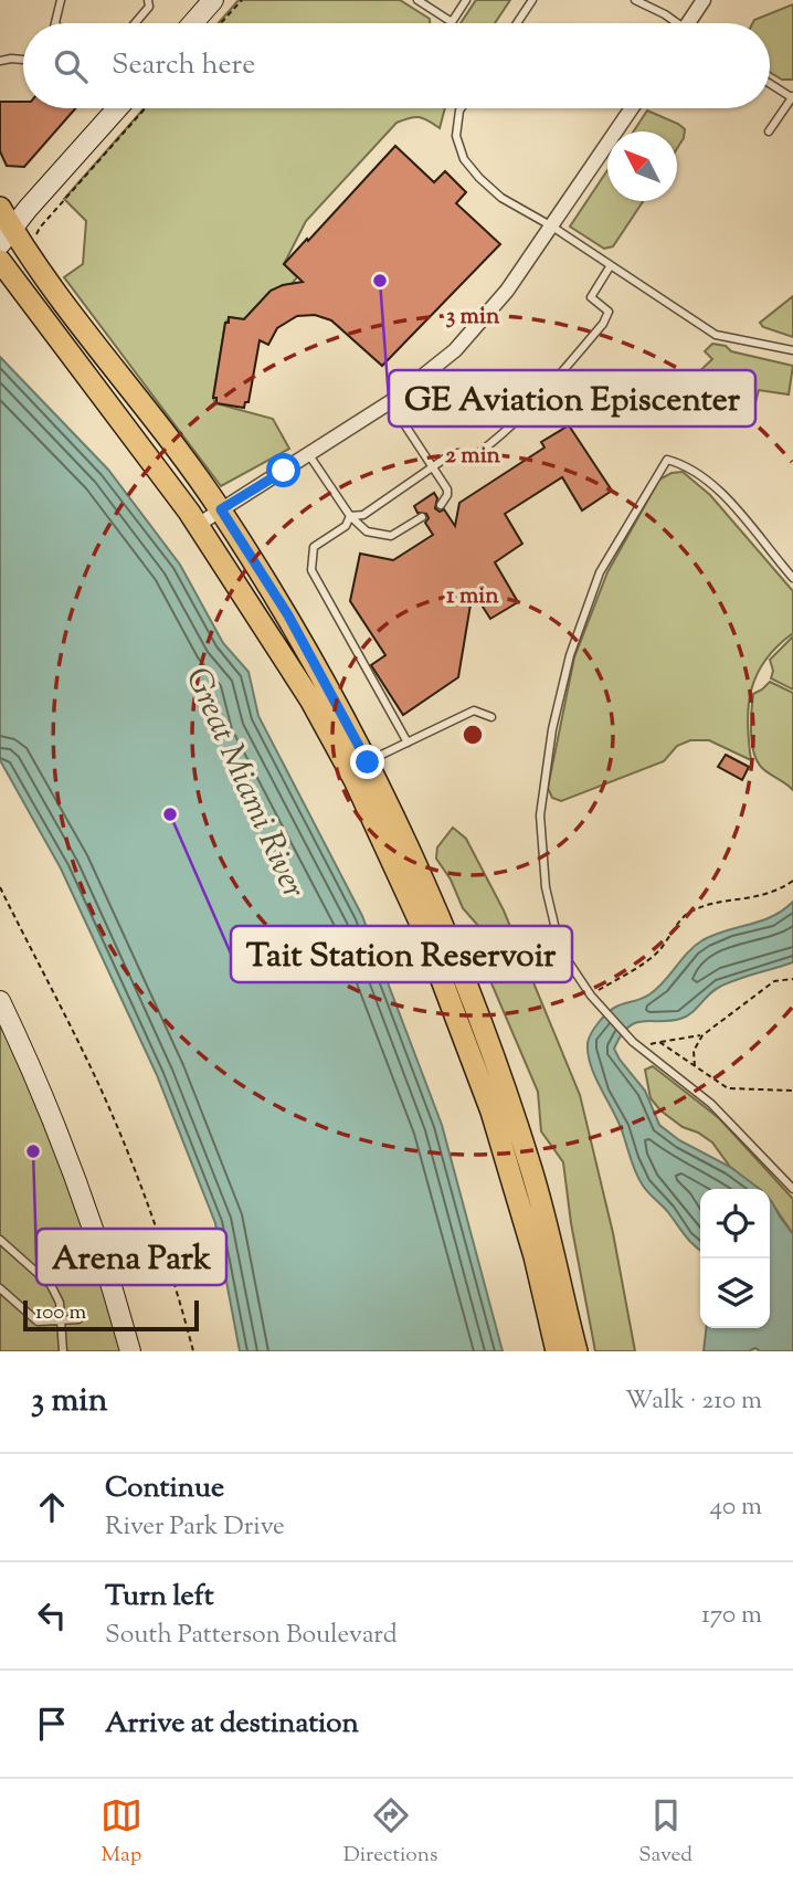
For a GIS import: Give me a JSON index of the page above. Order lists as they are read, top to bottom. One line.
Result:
{"water":["Great Miami River"],"places":["GE Aviation Episcenter","Tait Station Reservoir","Arena Park"],"scale_bar":"100 m","north":"top left","page":{"search":"Search here","scale":"100 m","heading":["3 min","Walk · 210 m"],"list":[["Continue","River Park Drive","40 m"],["Turn left","South Patterson Boulevard","170 m"],"Arrive at destination"],"nav":["Map","Directions","Saved"]},"rings":["3 min","2 min","1 min"]}
